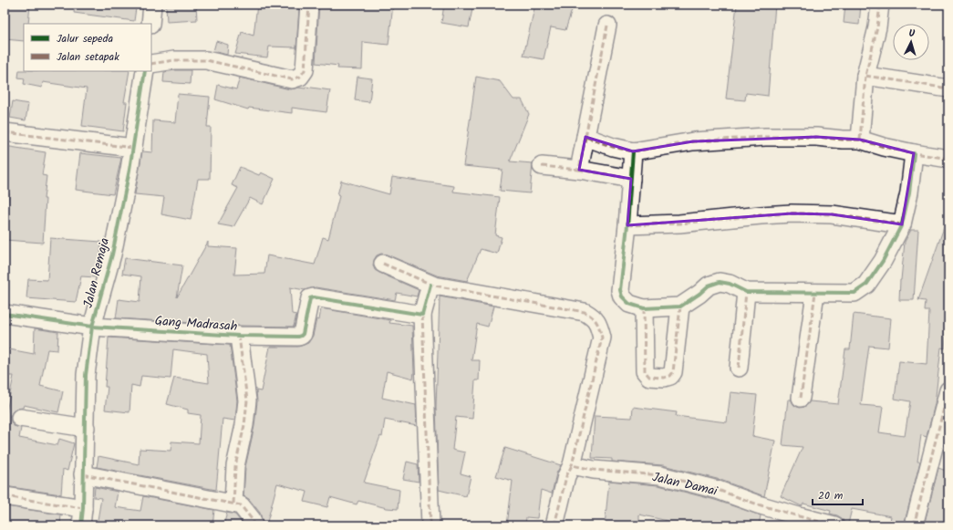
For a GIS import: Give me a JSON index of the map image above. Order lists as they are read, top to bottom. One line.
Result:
{"streets":{"street":["Jalan Remaja","Gang Madrasah","Jalan Damai"]},"crossings":[["Jalan Remaja","Gang Madrasah"]],"legend":["Jalur sepeda","Jalan setapak"],"scale_bar":"20 m","north":"top"}
